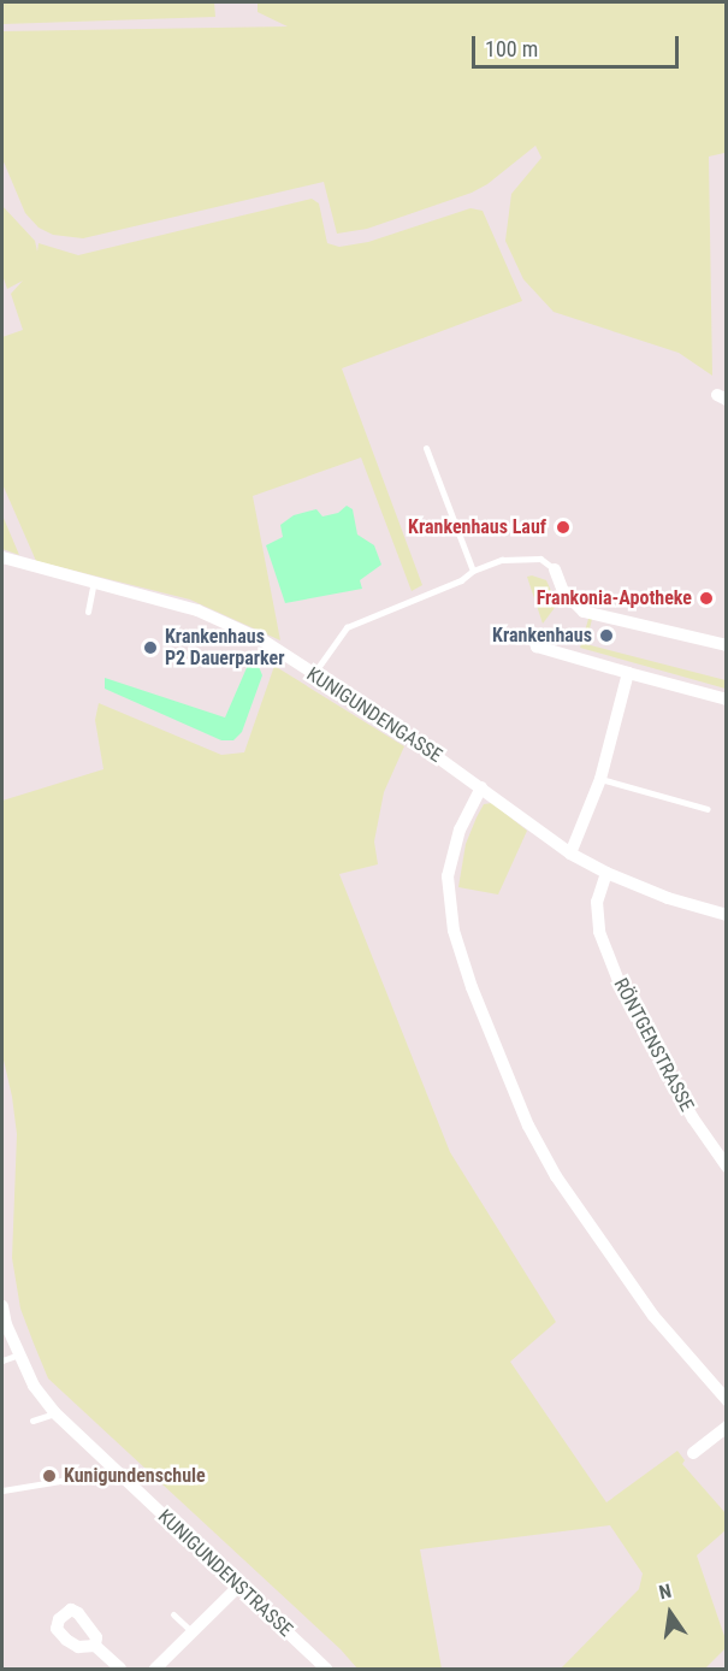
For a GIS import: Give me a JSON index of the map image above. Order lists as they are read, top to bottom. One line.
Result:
{"streets":{"street":["KUNIGUNDENGASSE","RÖNTGENSTRASSE","KUNIGUNDENSTRASSE"]},"crossings":[["KUNIGUNDENGASSE","RÖNTGENSTRASSE"]],"places":["Krankenhaus Lauf","Frankonia-Apotheke","Krankenhaus","Krankenhaus P2 Dauerparker","Kunigundenschule"],"scale_bar":"100 m","north":"top"}
